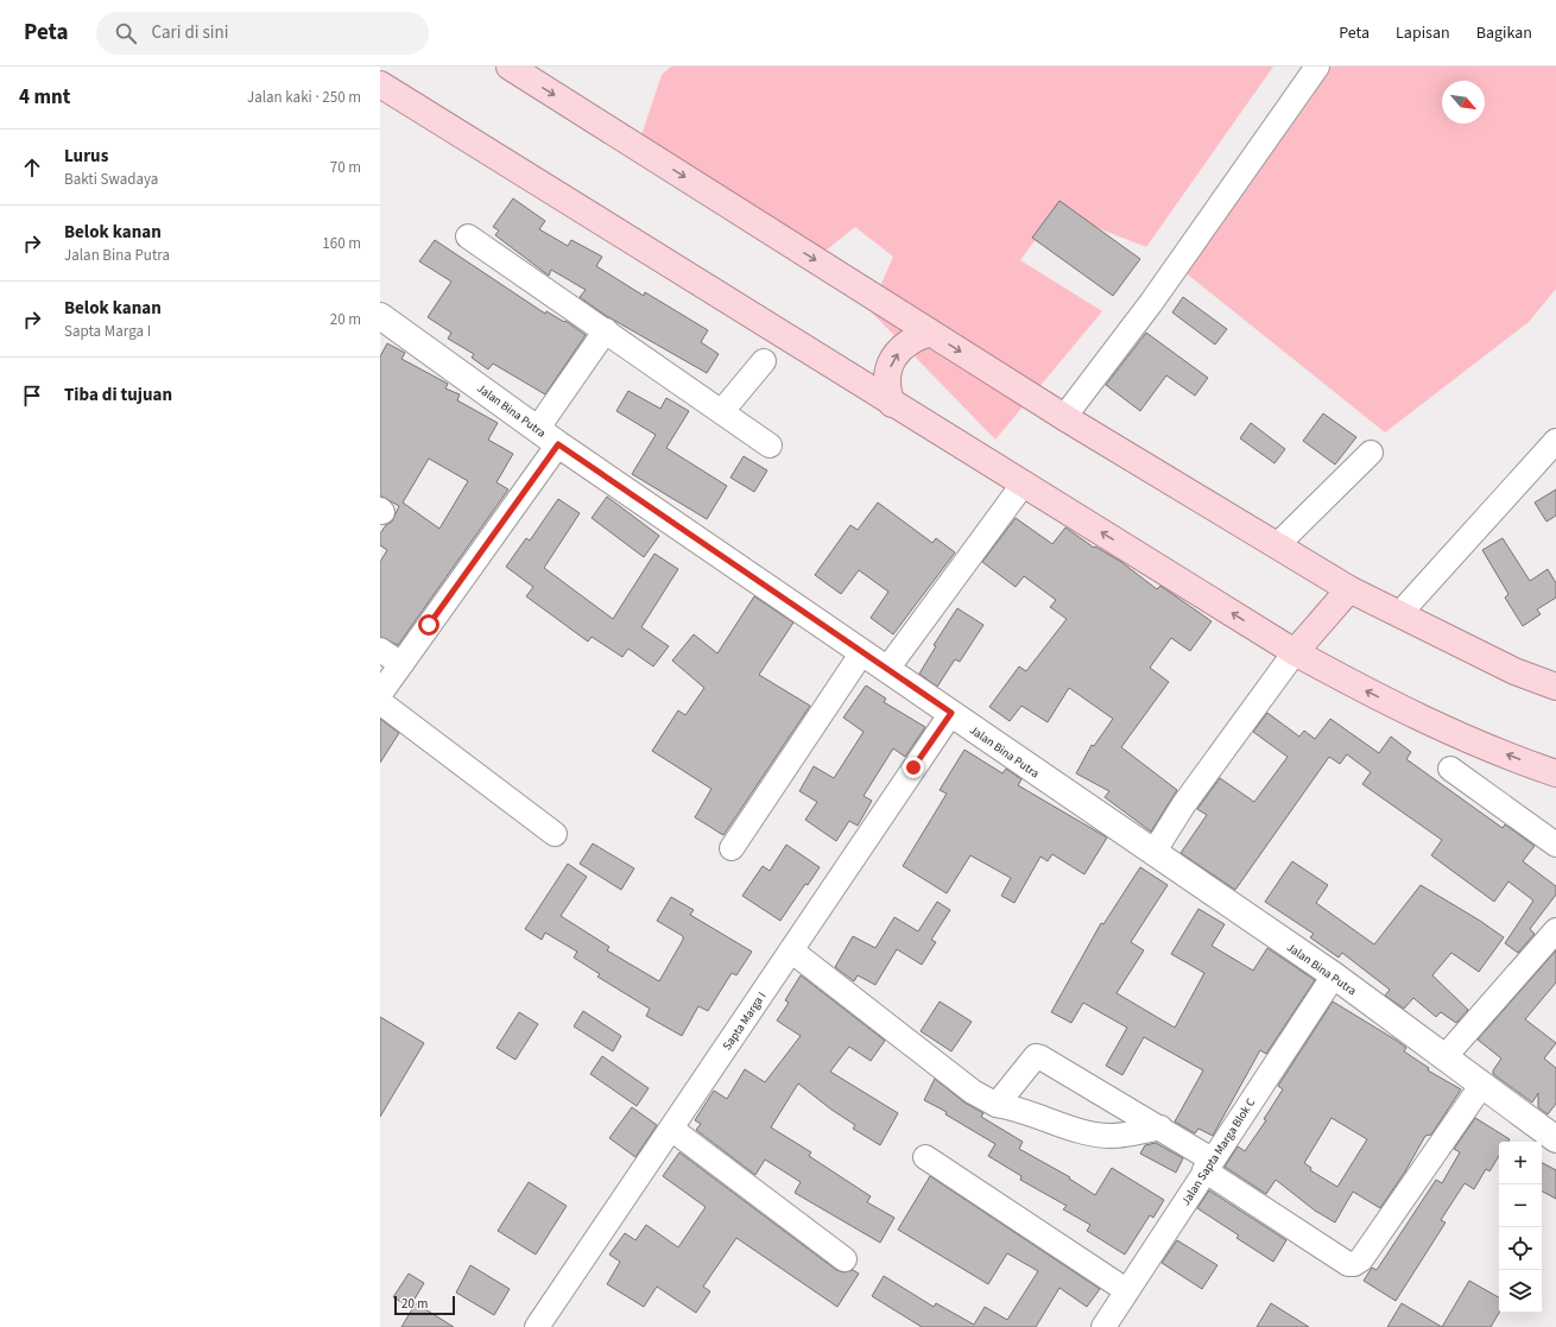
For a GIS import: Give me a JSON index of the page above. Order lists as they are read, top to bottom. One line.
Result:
{"streets":{"street":["Jalan Bina Putra","Sapta Marga I","Jalan Sapta Marga Blok C"]},"crossings":[["Jalan Bina Putra","Sapta Marga I"],["Jalan Bina Putra","Jalan Sapta Marga Blok C"]],"scale_bar":"20 m","north":"bottom right","page":{"header":"Peta","search":"Cari di sini","nav":["Peta","Lapisan","Bagikan"],"heading":["4 mnt","Jalan kaki · 250 m"],"list":[["Lurus","Bakti Swadaya","70 m"],["Belok kanan","Jalan Bina Putra","160 m"],["Belok kanan","Sapta Marga I","20 m"],"Tiba di tujuan"],"map_buttons":["+","−"],"scale":"20 m"}}
